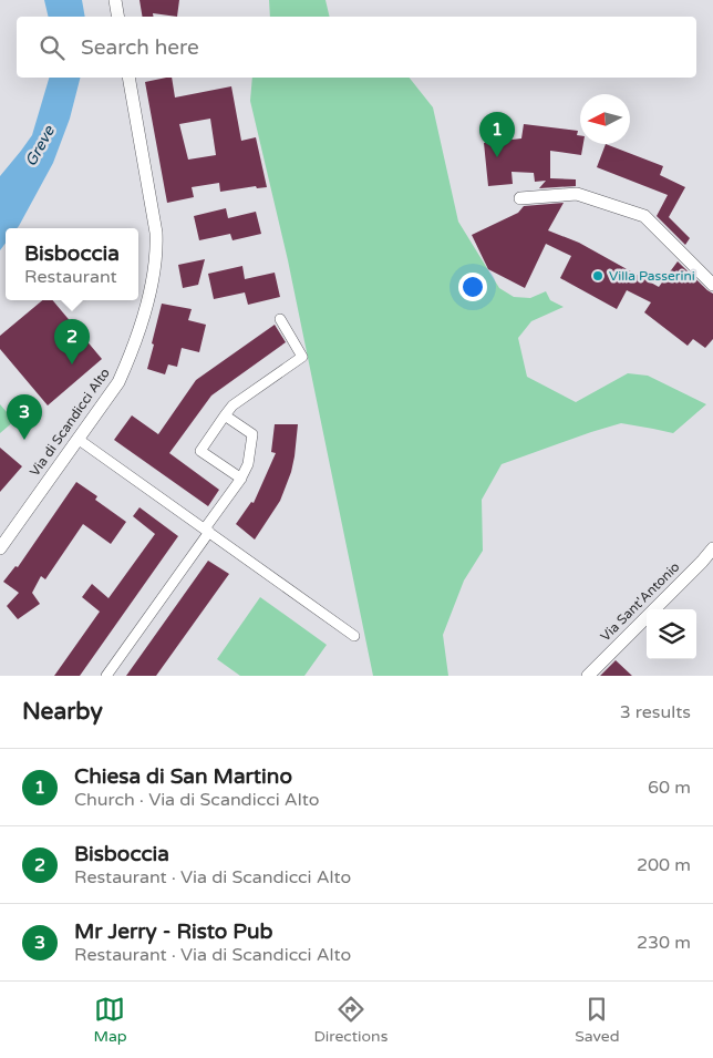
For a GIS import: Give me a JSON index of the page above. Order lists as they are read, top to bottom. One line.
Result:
{"streets":{"street":["Via di Scandicci Alto","Via Sant'Antonio"]},"water":["Greve"],"places":["Villa Passerini"],"north":"left","page":{"search":"Search here","pins":["1","2","3"],"popup":["Bisboccia","Restaurant"],"heading":["Nearby","3 results"],"list":[{"mark":"1","name":"Chiesa di San Martino","note":"Church · Via di Scandicci Alto","value":"60 m"},{"mark":"2","name":"Bisboccia","note":"Restaurant · Via di Scandicci Alto","value":"200 m"},{"mark":"3","name":"Mr Jerry - Risto Pub","note":"Restaurant · Via di Scandicci Alto","value":"230 m"}],"nav":["Map","Directions","Saved"]}}
